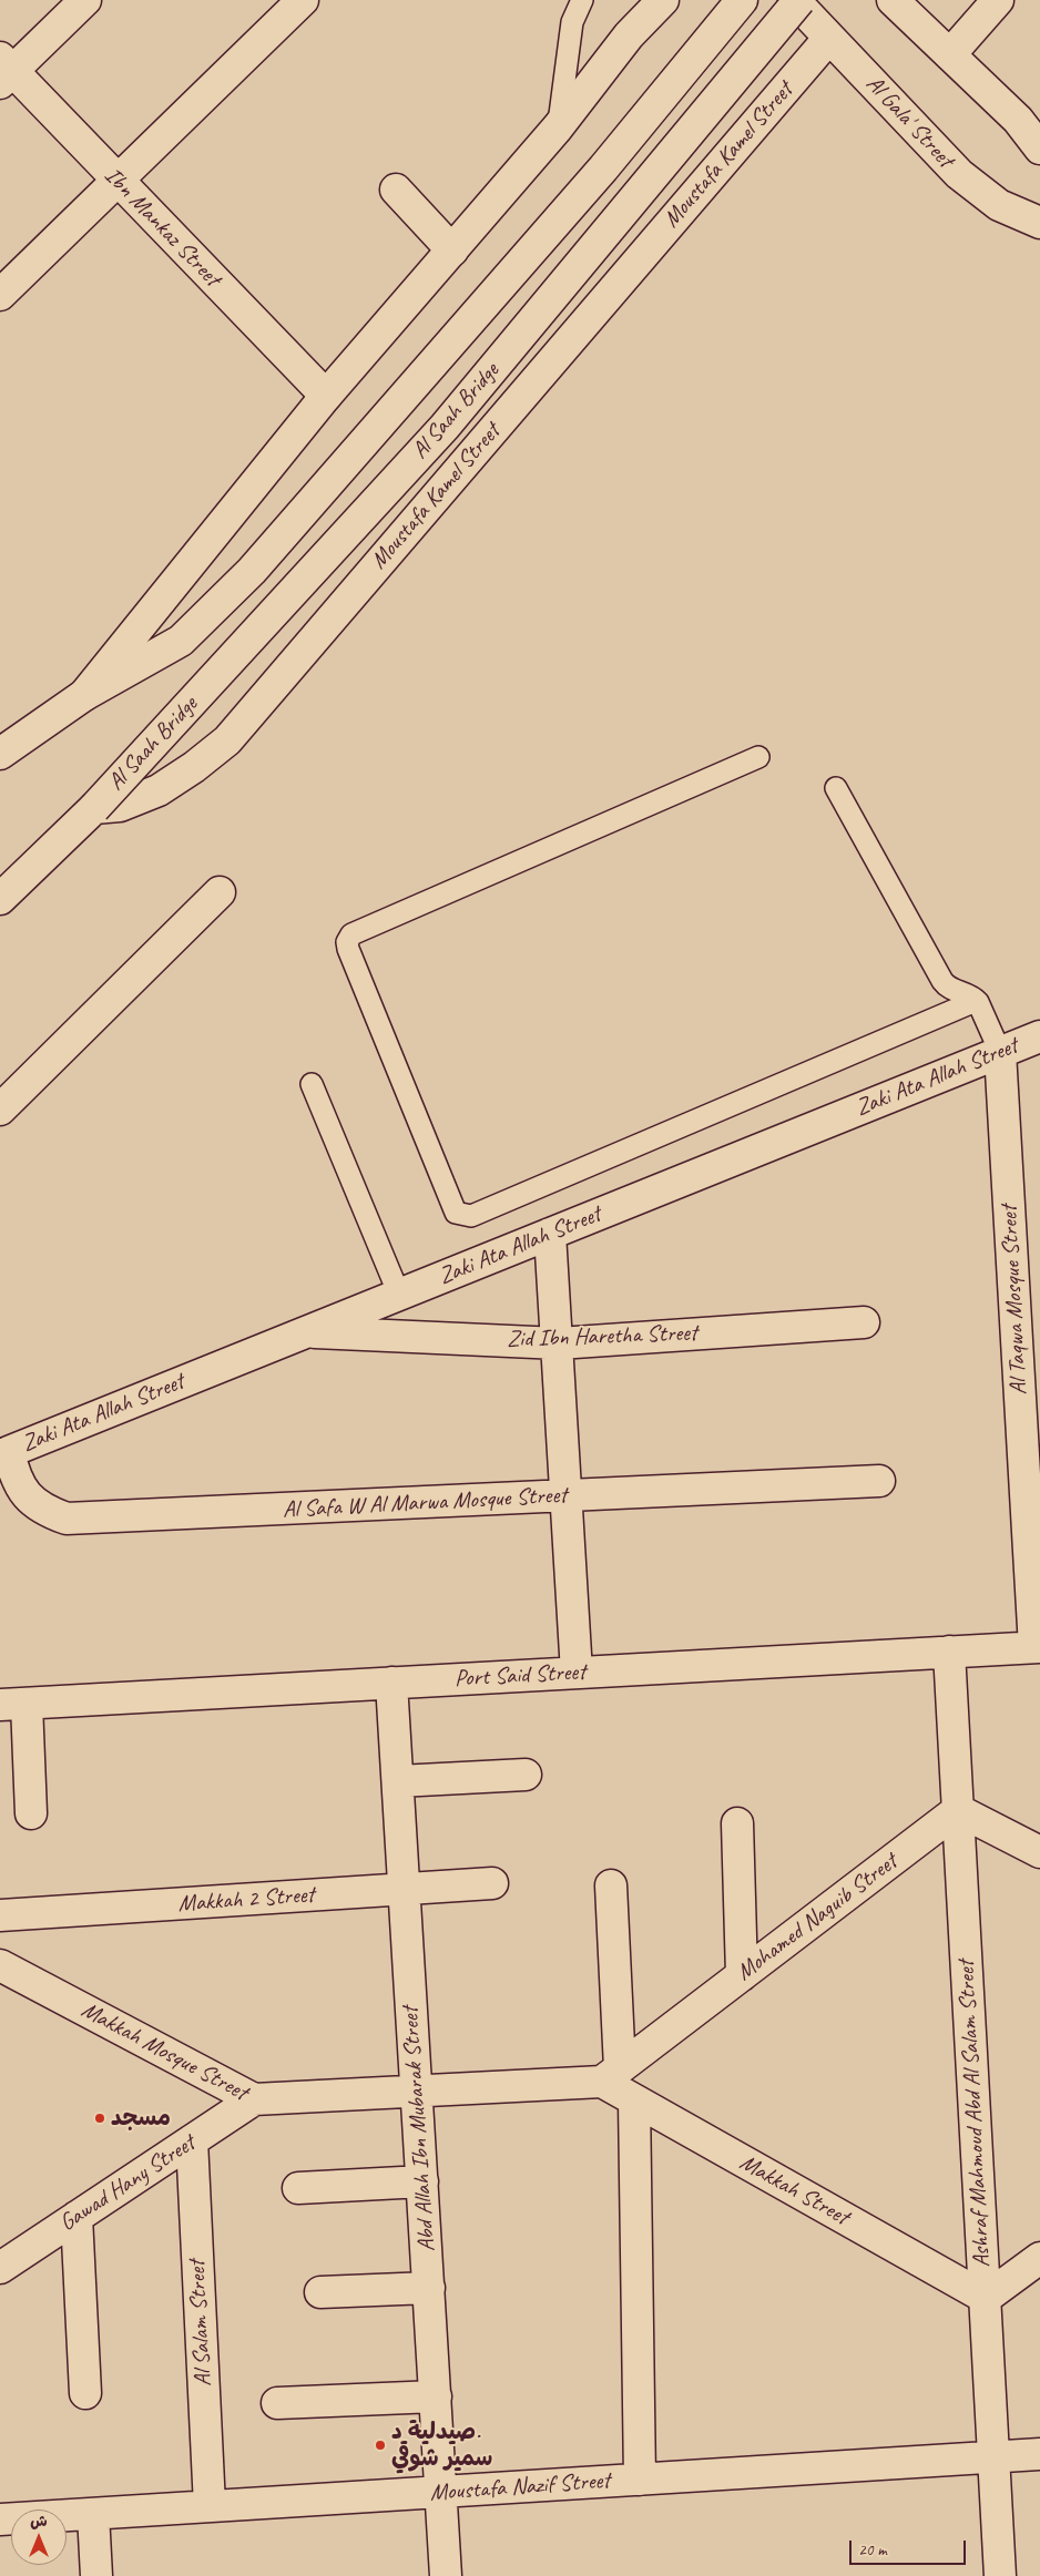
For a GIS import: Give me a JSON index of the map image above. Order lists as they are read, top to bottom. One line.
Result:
{"streets":{"street":["Al Gala' Street","Moustafa Kamel Street","Ibn Mankaz Street","Al Saah Bridge","Zaki Ata Allah Street","Al Taqwa Mosque Street","Zid Ibn Haretha Street","Al Safa W Al Marwa Mosque Street","Port Said Street","Makkah 2 Street","Mohamed Naguib Street","Makkah Mosque Street","Ashraf Mahmoud Abd Al Salam Street","Abd Allah Ibn Mubarak Street","Gawad Hany Street","Makkah Street","Al Salam Street","Moustafa Nazif Street"]},"crossings":[["Al Gala' Street","Moustafa Kamel Street"],["Moustafa Kamel Street","Al Saah Bridge"],["Zaki Ata Allah Street","Al Taqwa Mosque Street"],["Zaki Ata Allah Street","Zid Ibn Haretha Street"],["Zaki Ata Allah Street","Al Safa W Al Marwa Mosque Street"],["Al Taqwa Mosque Street","Port Said Street"],["Port Said Street","Ashraf Mahmoud Abd Al Salam Street"],["Port Said Street","Abd Allah Ibn Mubarak Street"],["Makkah 2 Street","Abd Allah Ibn Mubarak Street"],["Mohamed Naguib Street","Makkah Mosque Street"],["Mohamed Naguib Street","Ashraf Mahmoud Abd Al Salam Street"],["Mohamed Naguib Street","Makkah Street"],["Makkah Mosque Street","Abd Allah Ibn Mubarak Street"],["Makkah Mosque Street","Gawad Hany Street"],["Makkah Mosque Street","Makkah Street"],["Ashraf Mahmoud Abd Al Salam Street","Makkah Street"],["Ashraf Mahmoud Abd Al Salam Street","Moustafa Nazif Street"],["Abd Allah Ibn Mubarak Street","Moustafa Nazif Street"],["Gawad Hany Street","Al Salam Street"],["Al Salam Street","Moustafa Nazif Street"]],"places":["مسجد","صيدلية د. سمير شوقي"],"scale_bar":"20 m","north":"top"}
